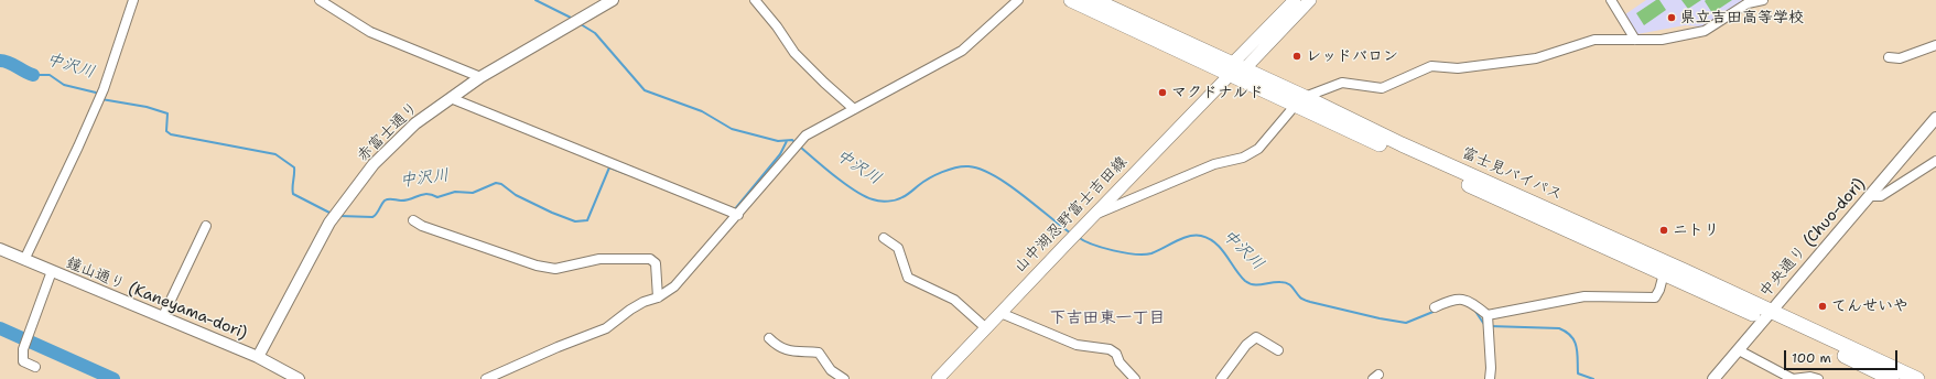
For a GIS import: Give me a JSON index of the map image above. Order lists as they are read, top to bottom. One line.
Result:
{"streets":{"highway":["富士見バイパス"],"main road":["山中湖忍野富士吉田線"],"street":["赤富士通り","中央通り (Chuo-dori)","鐘山通り (Kaneyama-dori)"]},"crossings":[["赤富士通り","鐘山通り (Kaneyama-dori)"],["富士見バイパス","山中湖忍野富士吉田線"],["富士見バイパス","中央通り (Chuo-dori)"]],"districts":["下吉田東一丁目"],"water":["中沢川"],"places":["県立吉田高等学校","レッドバロン","マクドナルド","ニトリ","てんせいや"],"scale_bar":"100 m"}
